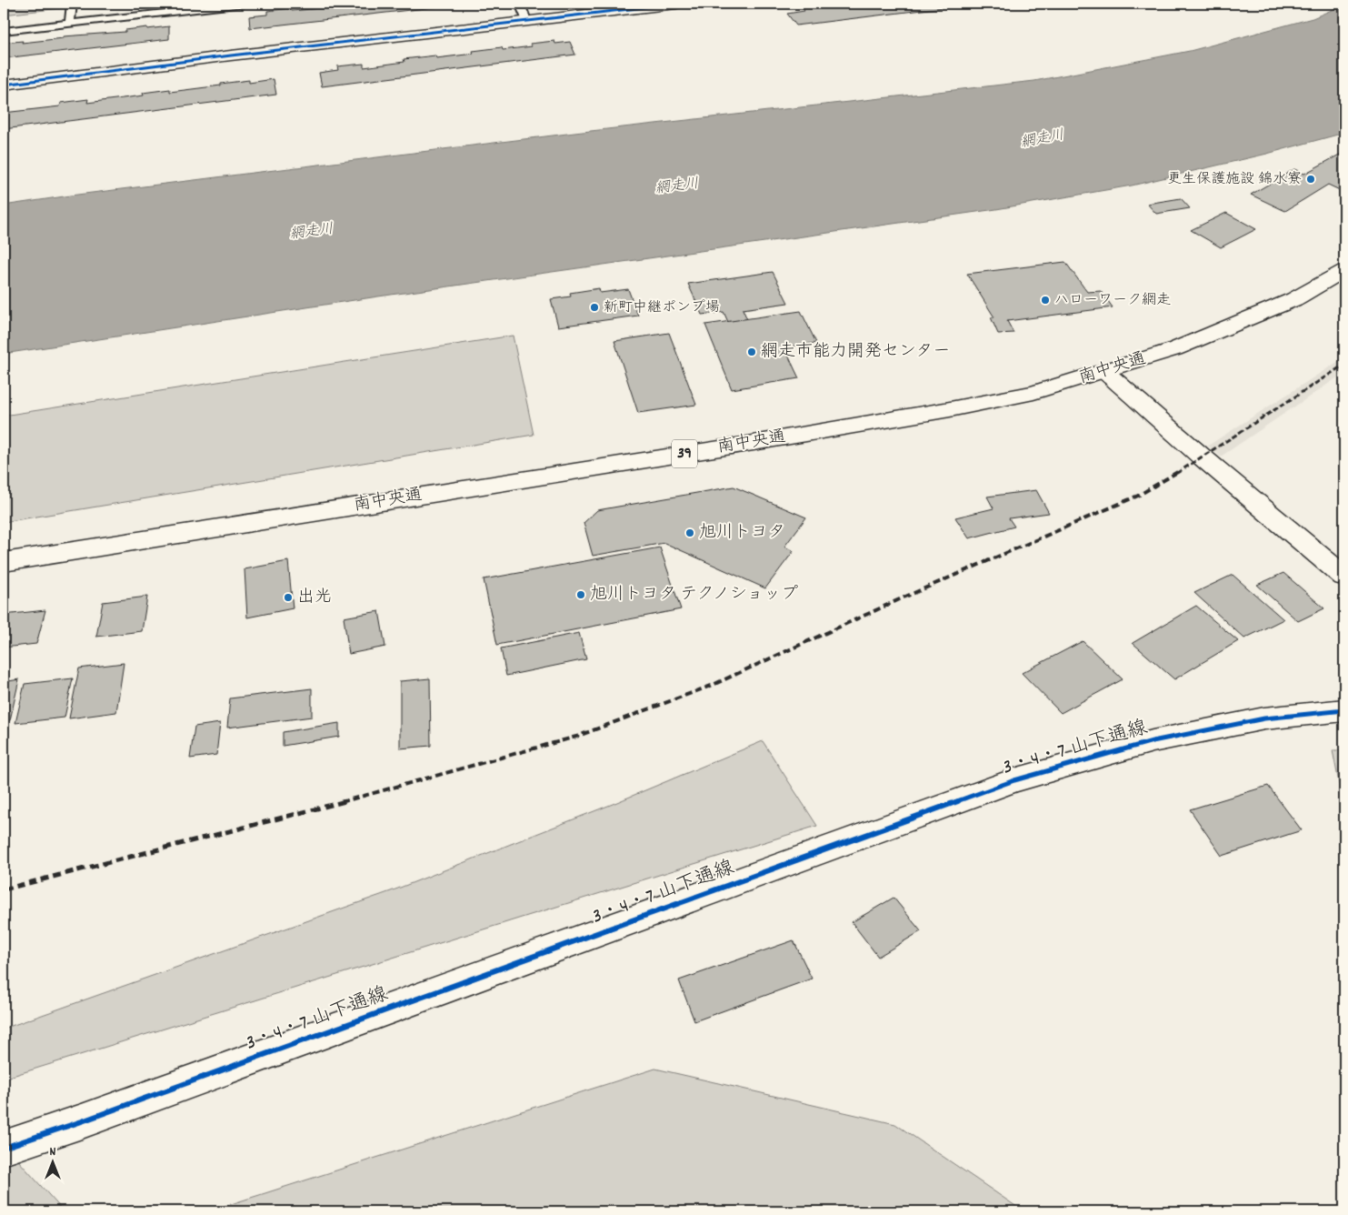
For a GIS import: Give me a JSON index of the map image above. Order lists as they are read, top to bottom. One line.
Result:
{"streets":{"main road":["南中央通","39","3・4・7 山下通線"]},"water":["網走川"],"places":["更生保護施設 錦水寮","ハローワーク網走","新町中継ポンプ場","網走市能力開発センター","旭川トヨタ","旭川トヨタ テクノショップ","出光"],"north":"top"}
